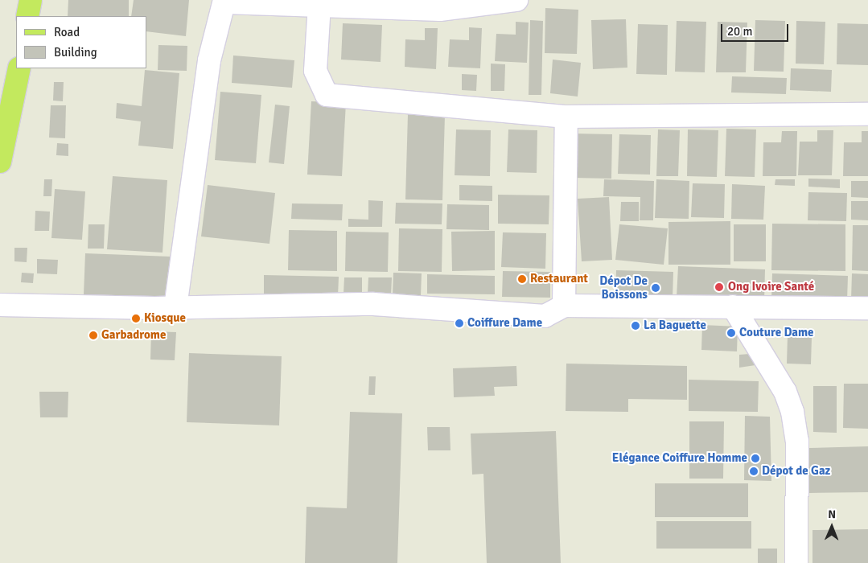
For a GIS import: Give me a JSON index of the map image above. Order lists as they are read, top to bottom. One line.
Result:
{"places":["Restaurant","Ong Ivoire Santé","Dépot De Boissons","Kiosque","Coiffure Dame","La Baguette","Couture Dame","Garbadrome","Elégance Coiffure Homme","Dépot de Gaz"],"legend":["Road","Building"],"scale_bar":"20 m","north":"top"}
